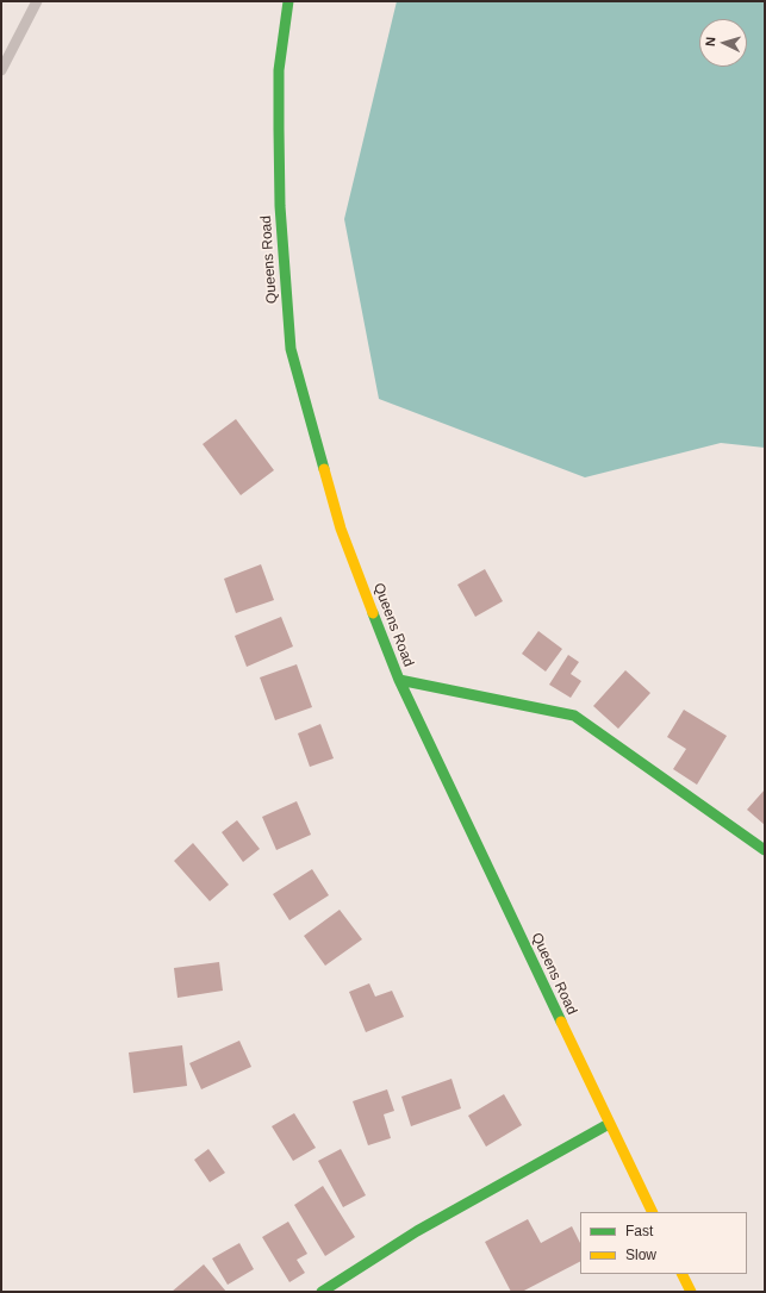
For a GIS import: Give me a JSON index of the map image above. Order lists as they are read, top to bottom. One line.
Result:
{"streets":{"main road":["Queens Road"]},"legend":["Fast","Slow"],"north":"left"}
